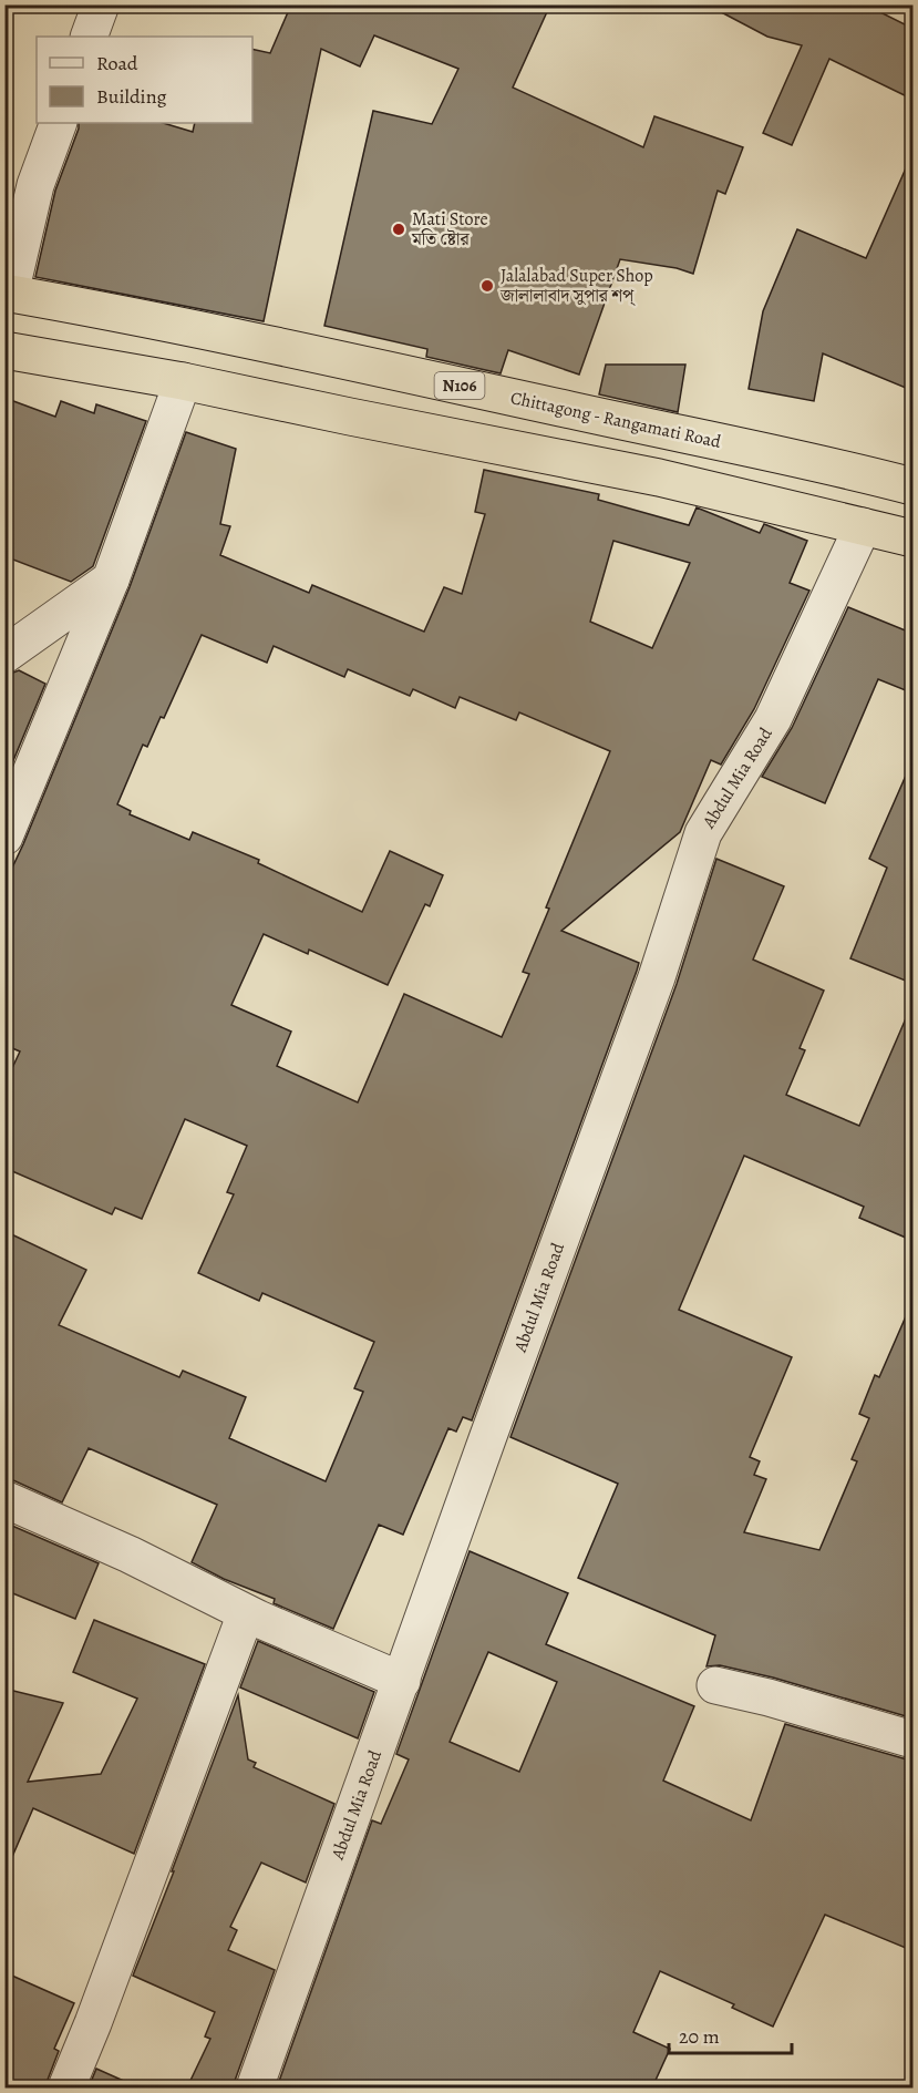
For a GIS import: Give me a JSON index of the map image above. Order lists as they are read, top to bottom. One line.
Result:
{"streets":{"highway":["N106","Chittagong - Rangamati Road"],"street":["Abdul Mia Road"]},"places":["Mati Store মতি ষ্টোর","Jalalabad Super Shop জালালাবাদ সুপার শপ্"],"legend":["Road","Building"],"scale_bar":"20 m"}
